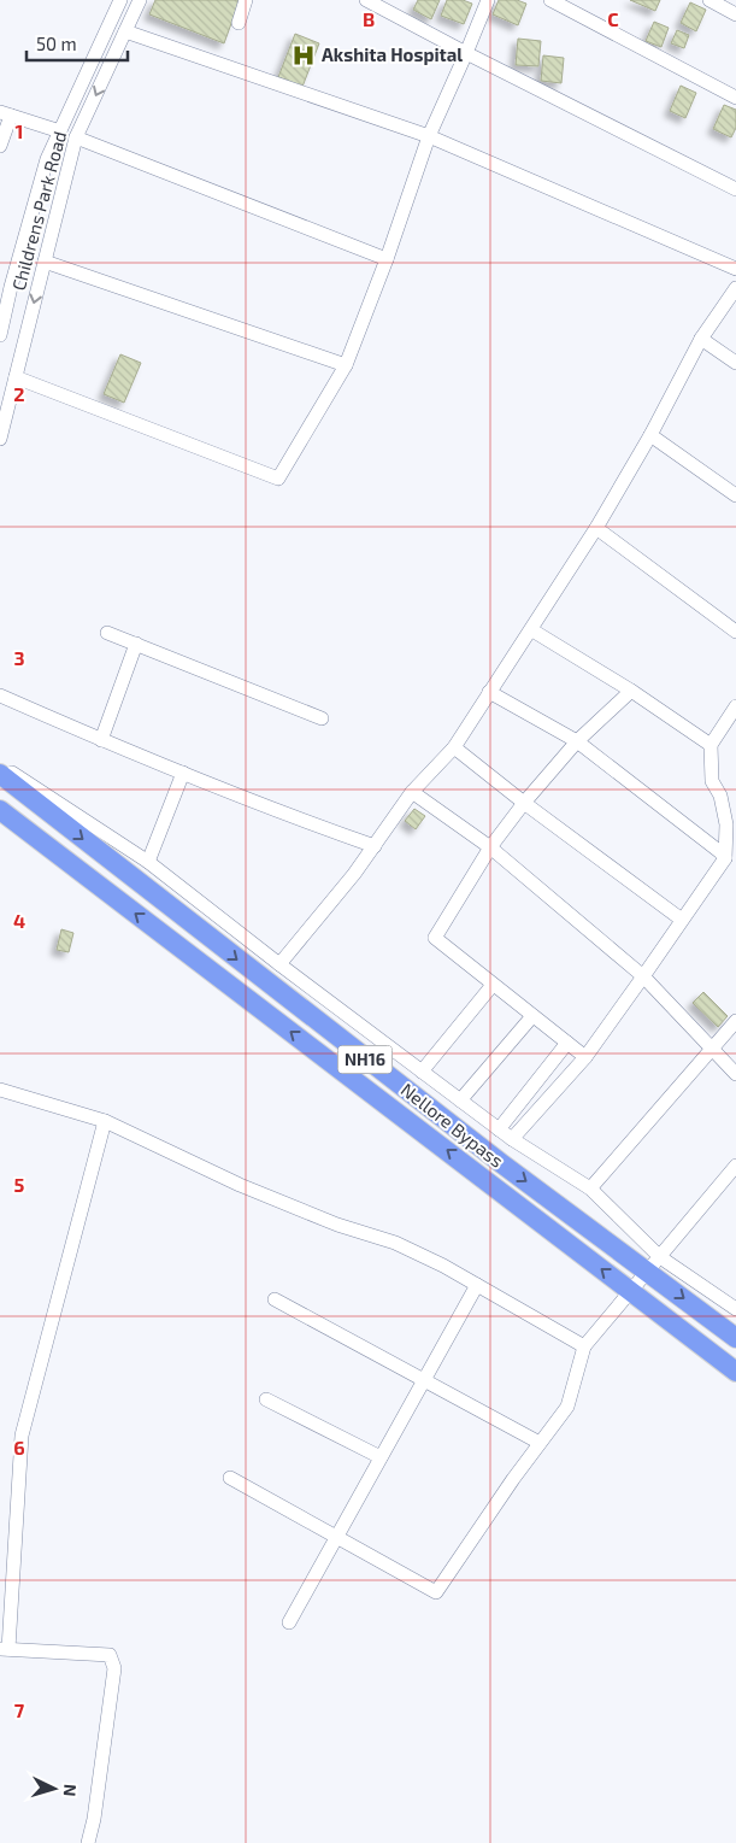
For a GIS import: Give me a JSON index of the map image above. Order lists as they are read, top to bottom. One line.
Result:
{"streets":{"highway":["NH16","Nellore Bypass"],"street":["Childrens Park Road"]},"places":{"hospital":["Akshita Hospital"]},"scale_bar":"50 m","north":"right","grid":{"columns":["B","C"],"rows":["1","2","3","4","5","6","7"]}}
